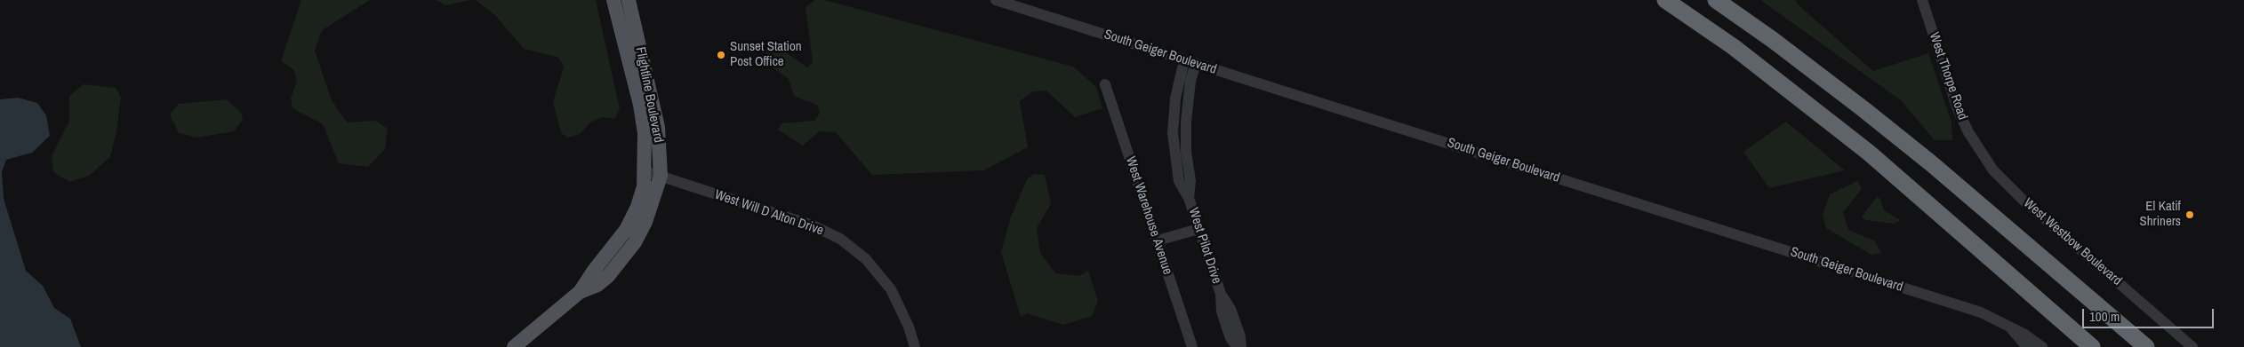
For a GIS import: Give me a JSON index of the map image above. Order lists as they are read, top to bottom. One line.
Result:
{"streets":{"main road":["Flightline Boulevard"],"street":["South Geiger Boulevard","West Thorpe Road","West Will D Alton Drive","West Warehouse Avenue","West Westbow Boulevard","West Pilot Drive"]},"crossings":[["South Geiger Boulevard","West Pilot Drive"],["West Thorpe Road","West Westbow Boulevard"],["Flightline Boulevard","West Will D Alton Drive"]],"places":["Sunset Station Post Office","El Katif Shriners"],"scale_bar":"100 m"}
